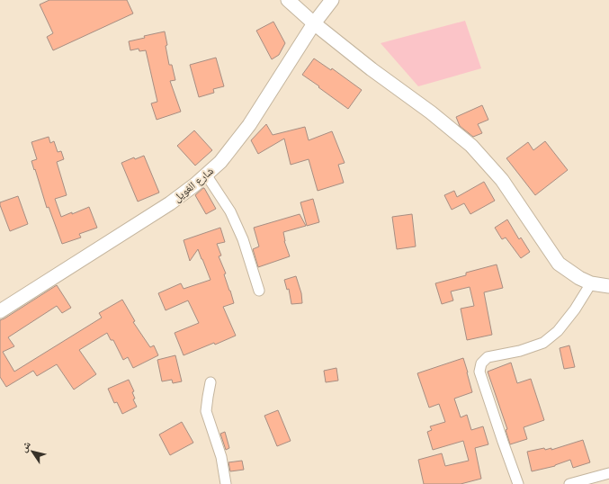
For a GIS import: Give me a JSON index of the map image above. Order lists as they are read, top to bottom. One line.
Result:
{"streets":{"street":["شارع الغويل"]},"north":"top left"}
